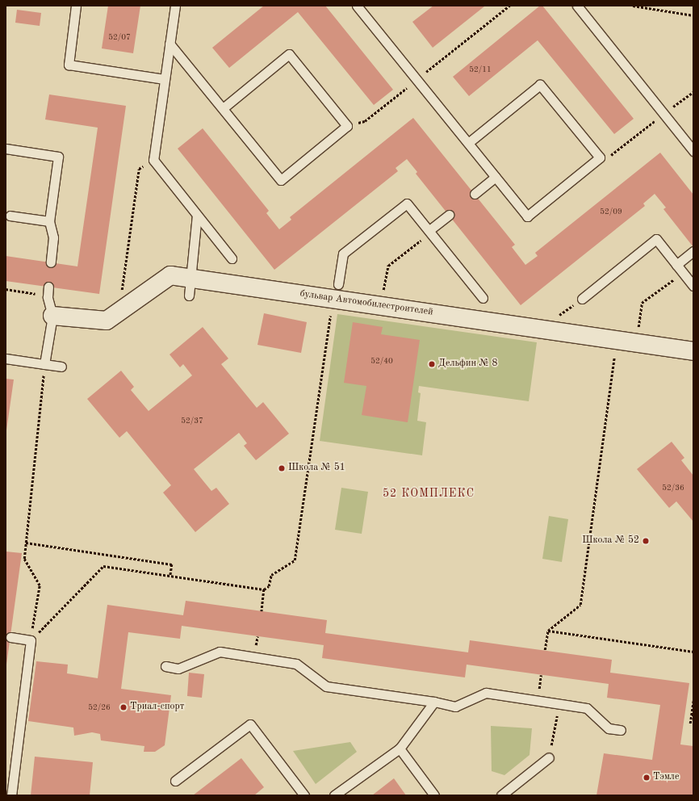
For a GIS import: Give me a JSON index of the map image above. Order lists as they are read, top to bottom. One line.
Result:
{"streets":{"street":["бульвар Автомобилестроителей"]},"districts":["52 КОМПЛЕКС"],"places":["Дельфин № 8","Школа № 51","Школа № 52","Триал-спорт","Тэмле"],"house_numbers":["52/07","52/11","52/09","52/40","52/37","52/36","52/26"]}
